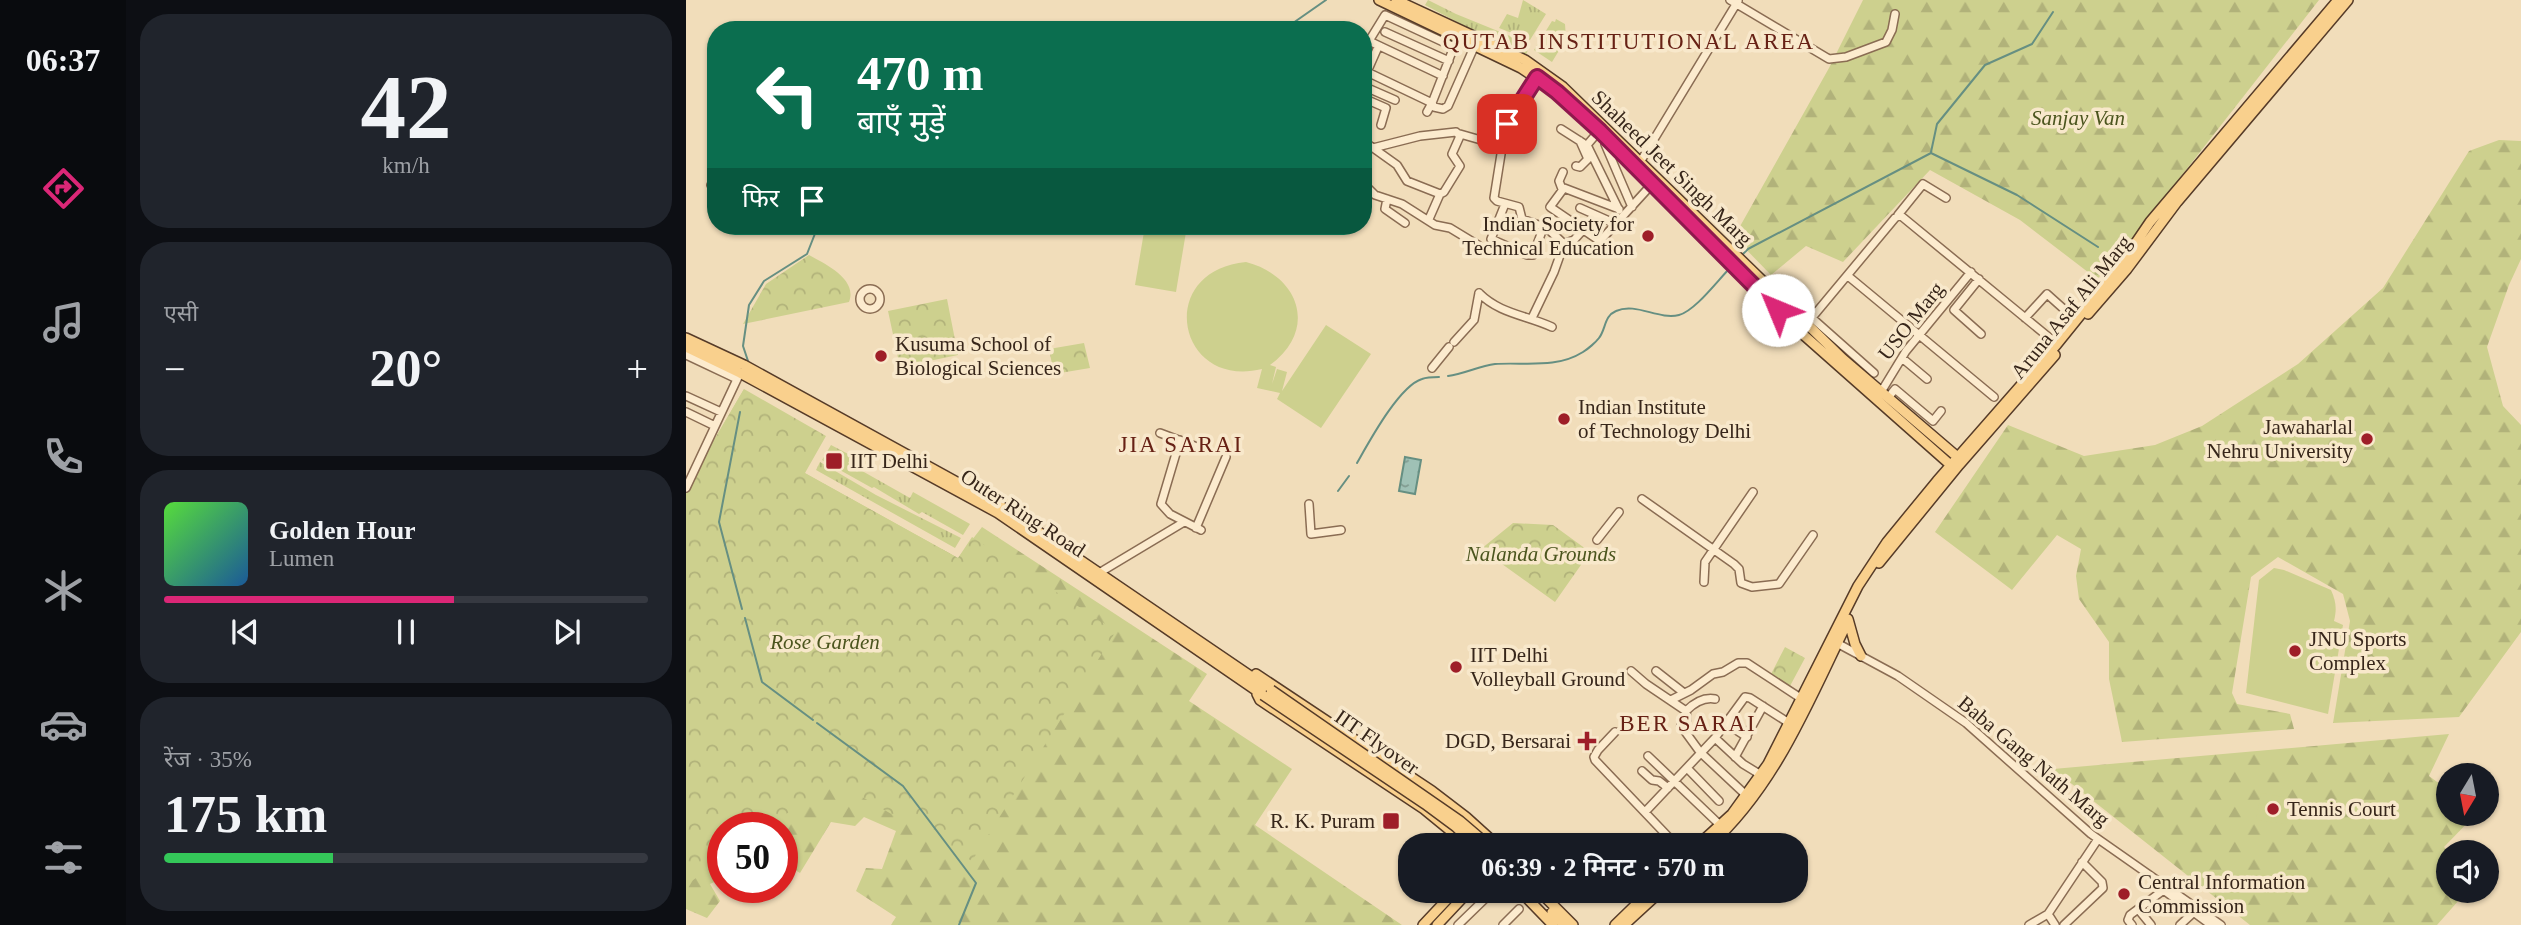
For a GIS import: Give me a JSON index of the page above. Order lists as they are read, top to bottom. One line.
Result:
{"streets":{"main road":["Shaheed Jeet Singh Marg","Aruna Asaf Ali Marg","Outer Ring Road","IIT Flyover"],"street":["USO Marg","Baba Gang Nath Marg"]},"crossings":[["Shaheed Jeet Singh Marg","Aruna Asaf Ali Marg"],["Shaheed Jeet Singh Marg","USO Marg"],["Aruna Asaf Ali Marg","Baba Gang Nath Marg"],["Outer Ring Road","IIT Flyover"]],"districts":["QUTAB INSTITUTIONAL AREA","JIA SARAI","BER SARAI"],"parks":["Sanjay Van","Nalanda Grounds","Rose Garden"],"places":{"other":["Indian Society for Technical Education","Kusuma School of Biological Sciences","Indian Institute of Technology Delhi","Jawaharlal Nehru University","JNU Sports Complex","IIT Delhi Volleyball Ground","Tennis Court","Central Information Commission"],"transit":["IIT Delhi","R. K. Puram"],"health":["DGD, Bersarai"]},"north":"bottom","page":{"tabs":"06:37","tile":[["42","km/h"],"एसी",["रेंज · 35%","175 km"]],"turn":["470 m","बाएँ मुड़ें"],"then":"फिर","heat":["−","20°","+"],"song":["Golden Hour","Lumen"],"limit":"50","trip":"06:39 · 2 मिनट · 570 m"}}
